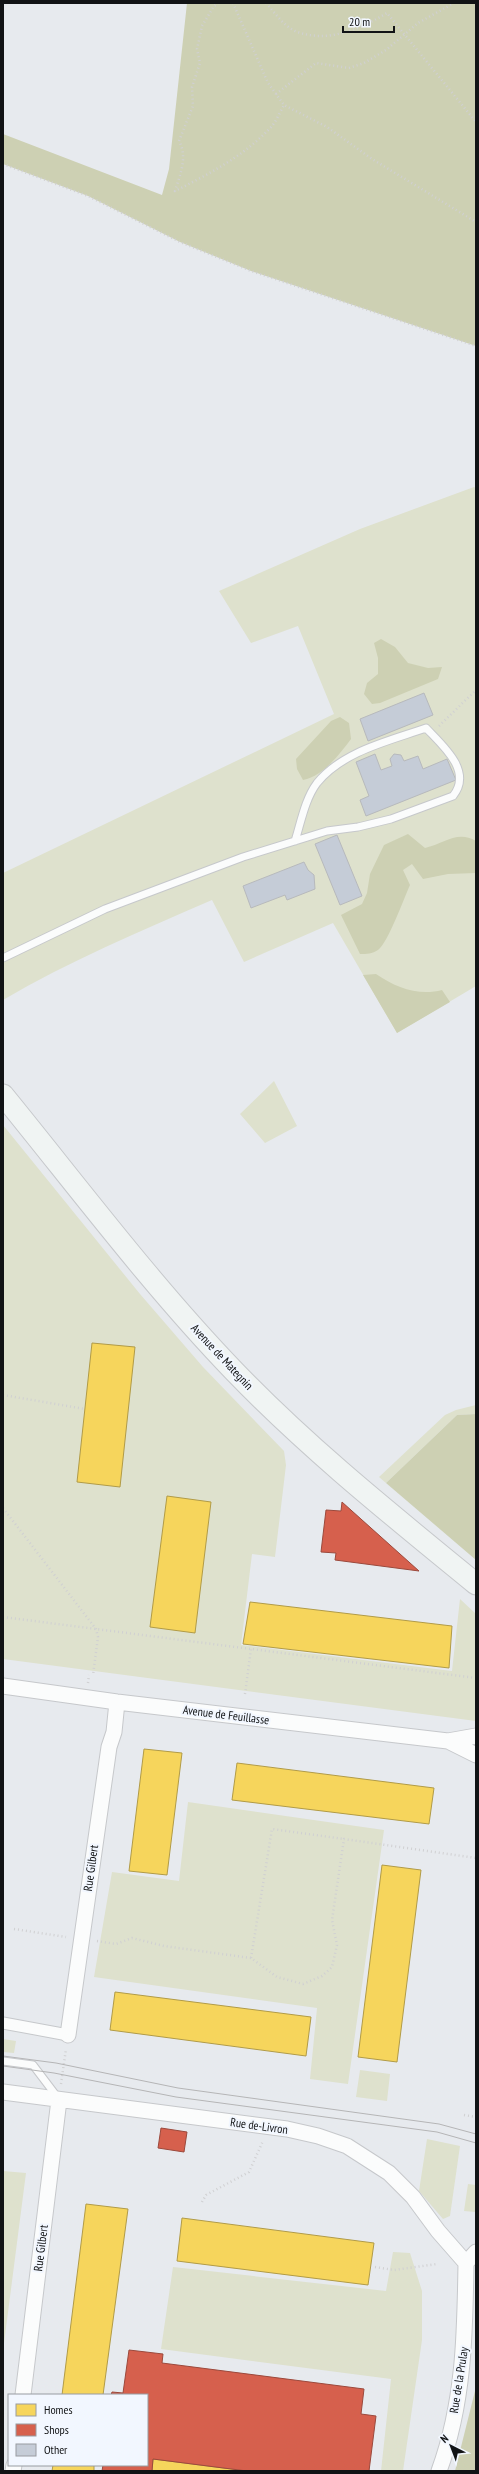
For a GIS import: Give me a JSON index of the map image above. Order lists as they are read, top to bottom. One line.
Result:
{"streets":{"main road":["Avenue de Mategnin"],"street":["Avenue de Feuillasse","Rue Gilbert","Rue de-Livron","Rue de la Prulay"]},"crossings":[["Avenue de Feuillasse","Rue Gilbert"],["Rue Gilbert","Rue de-Livron"],["Rue de-Livron","Rue de la Prulay"]],"legend":["Homes","Shops","Other"],"scale_bar":"20 m","north":"top left"}
